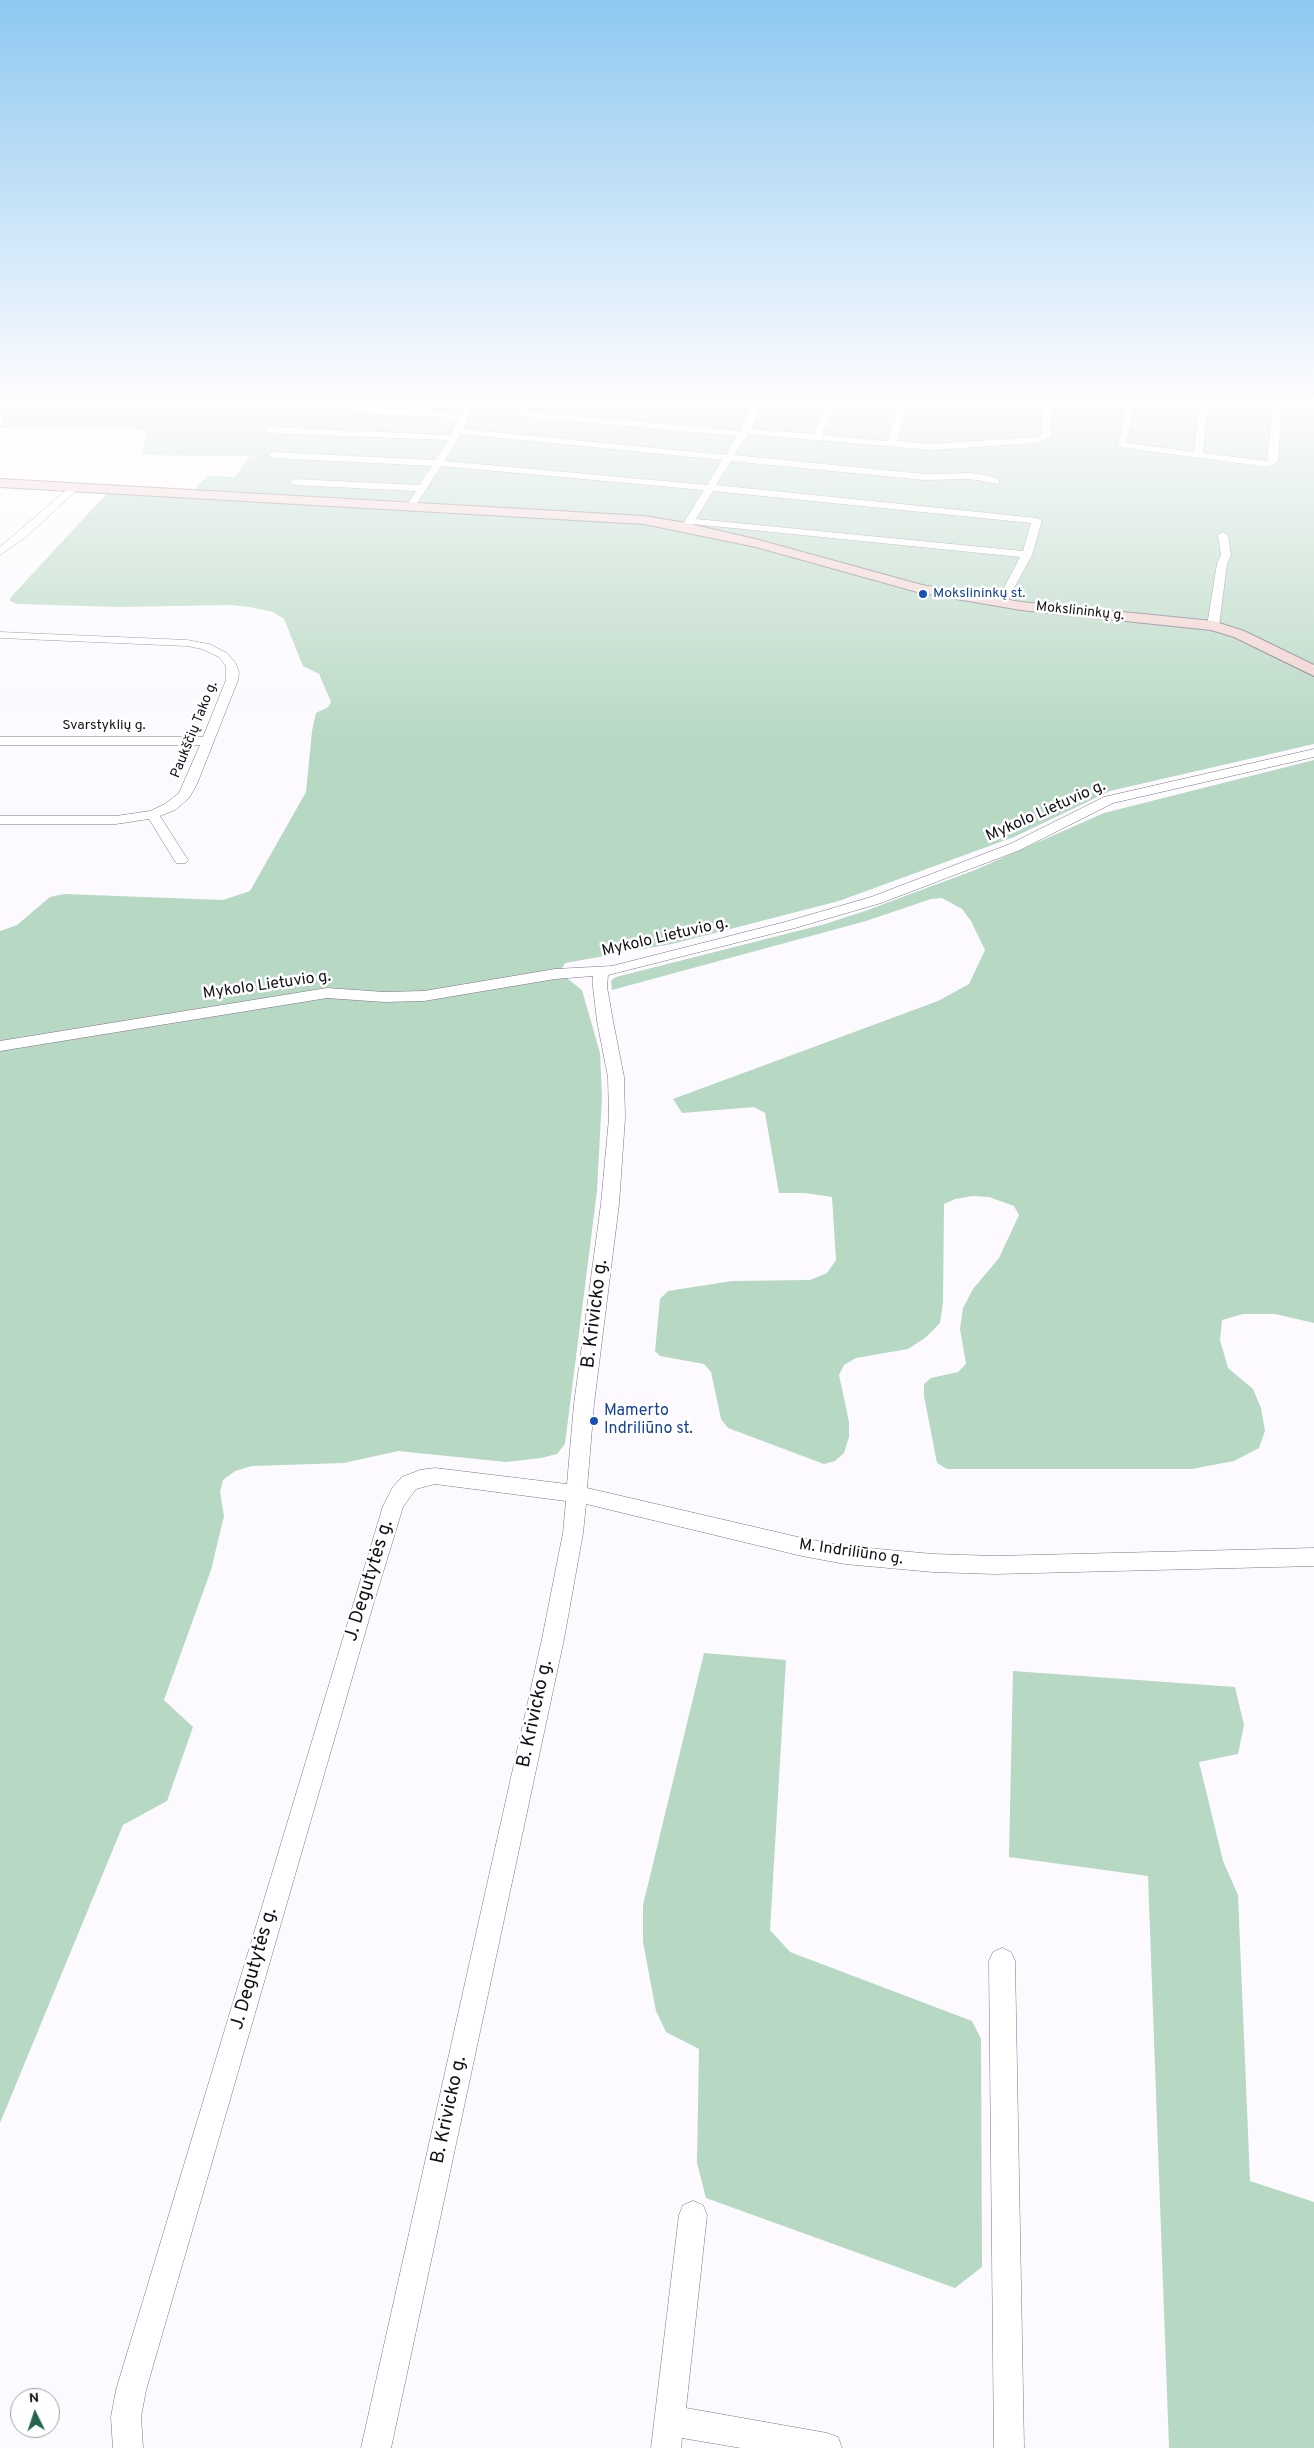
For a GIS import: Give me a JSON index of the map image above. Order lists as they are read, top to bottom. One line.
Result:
{"streets":{"street":["Mokslininkų g.","Svarstyklių g.","Paukščių Tako g.","Mykolo Lietuvio g.","B. Krivicko g.","M. Indriliūno g.","J. Degutytės g."]},"crossings":[["Svarstyklių g.","Paukščių Tako g."],["Mykolo Lietuvio g.","B. Krivicko g."],["B. Krivicko g.","M. Indriliūno g."],["M. Indriliūno g.","J. Degutytės g."]],"places":["Mokslininkų st.","Mamerto Indriliūno st."],"north":"top"}
